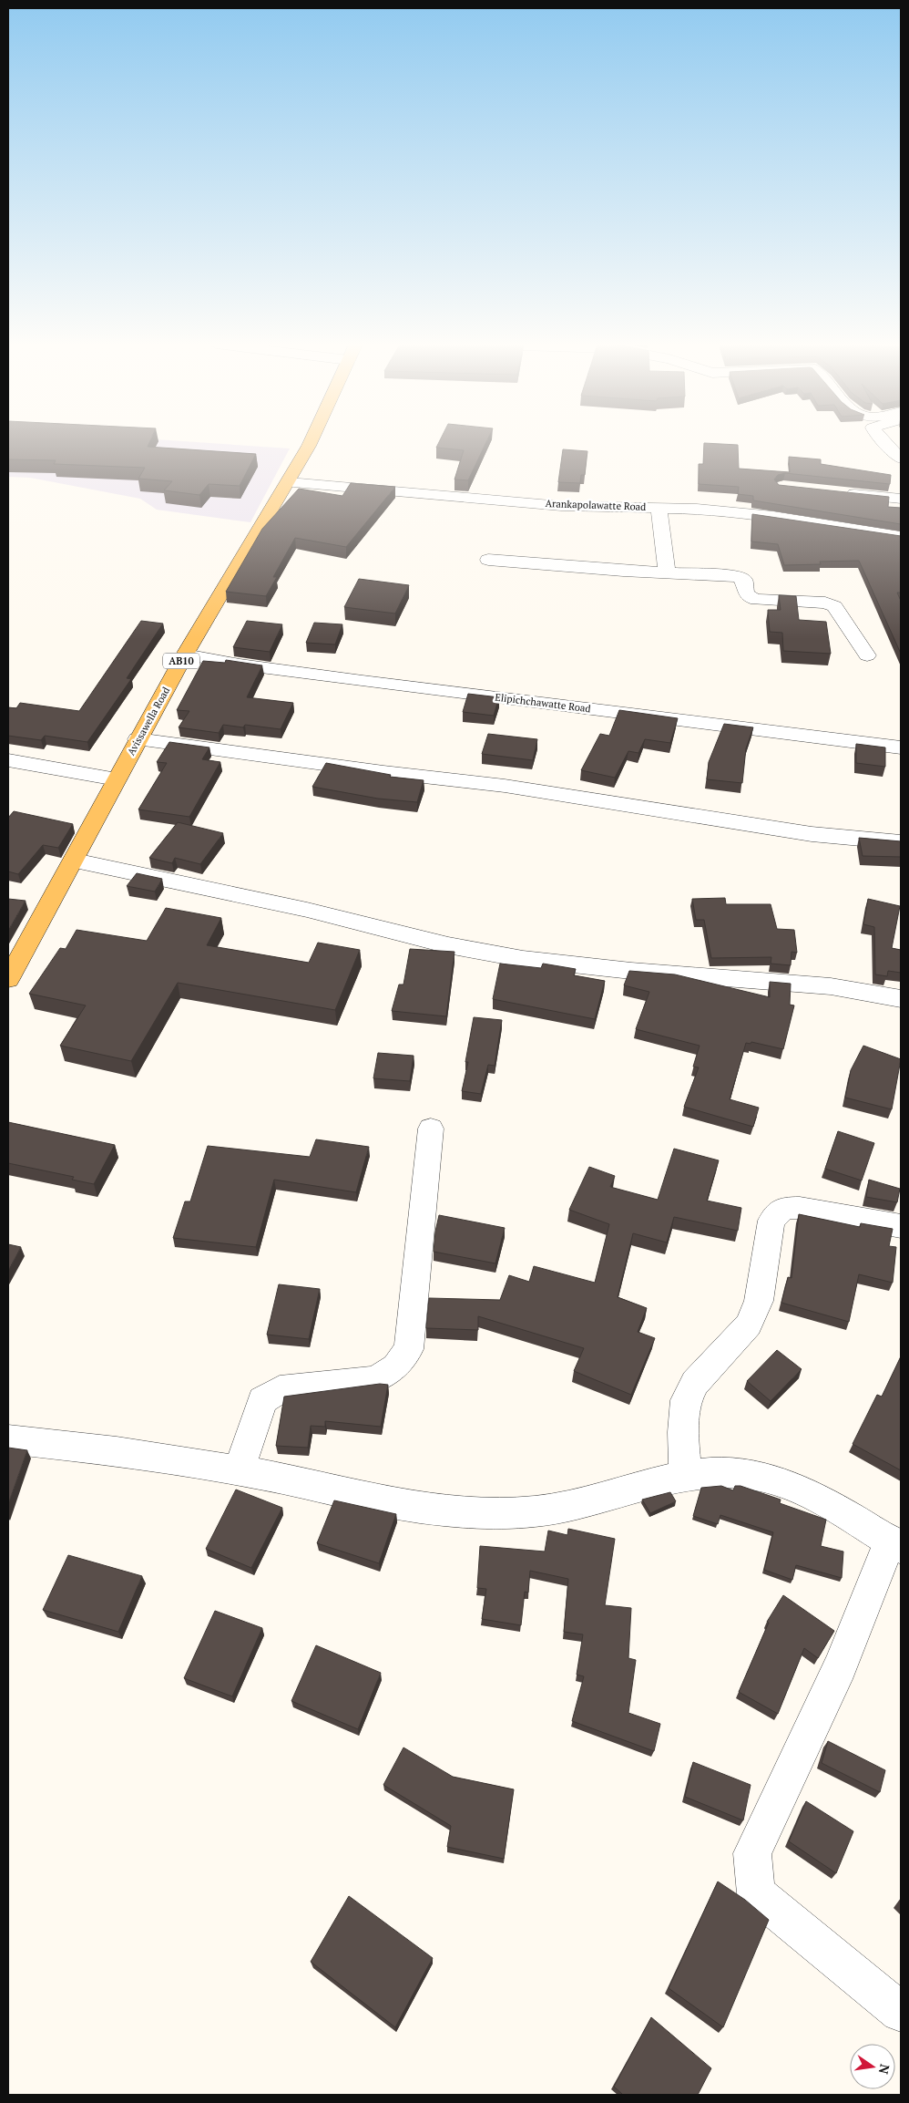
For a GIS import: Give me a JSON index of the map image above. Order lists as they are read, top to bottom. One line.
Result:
{"streets":{"main road":["AB10","Avissawella Road"],"street":["Arankapolawatte Road","Elipichchawatte Road"]},"crossings":[["Arankapolawatte Road","Avissawella Road"],["Elipichchawatte Road","Avissawella Road"]],"north":"right"}
